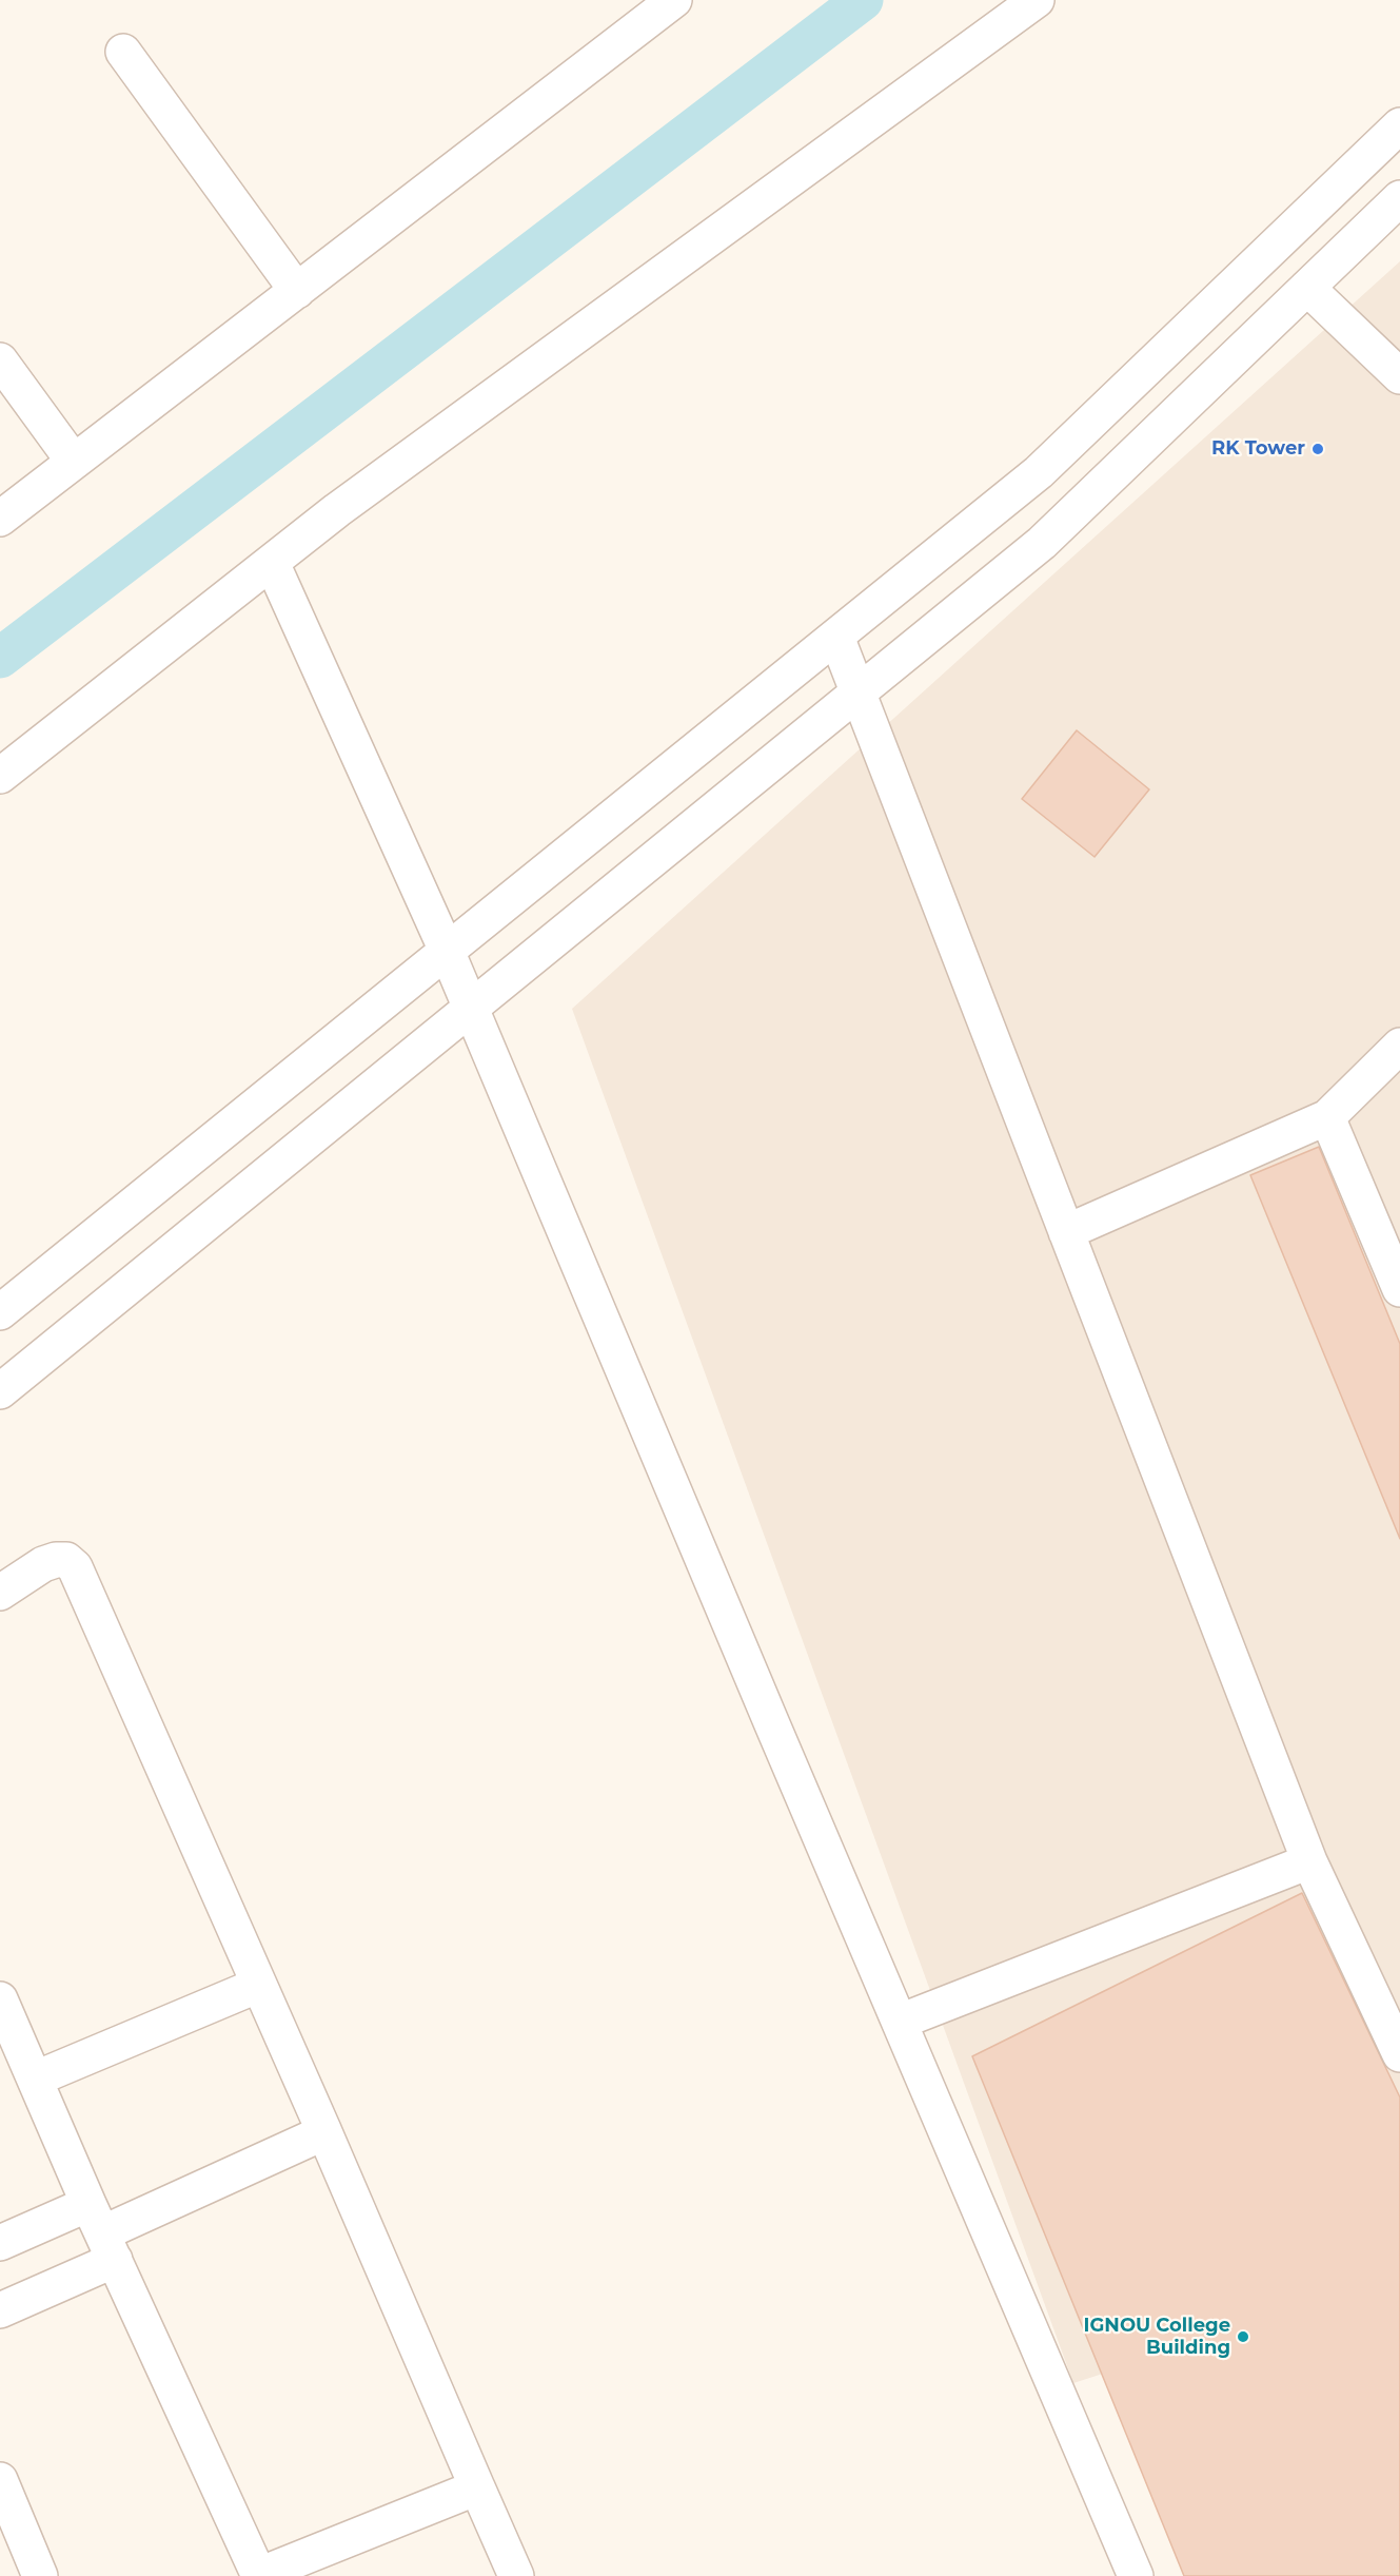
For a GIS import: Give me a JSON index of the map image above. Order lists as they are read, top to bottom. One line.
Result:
{"places":["RK Tower","IGNOU College Building"]}
